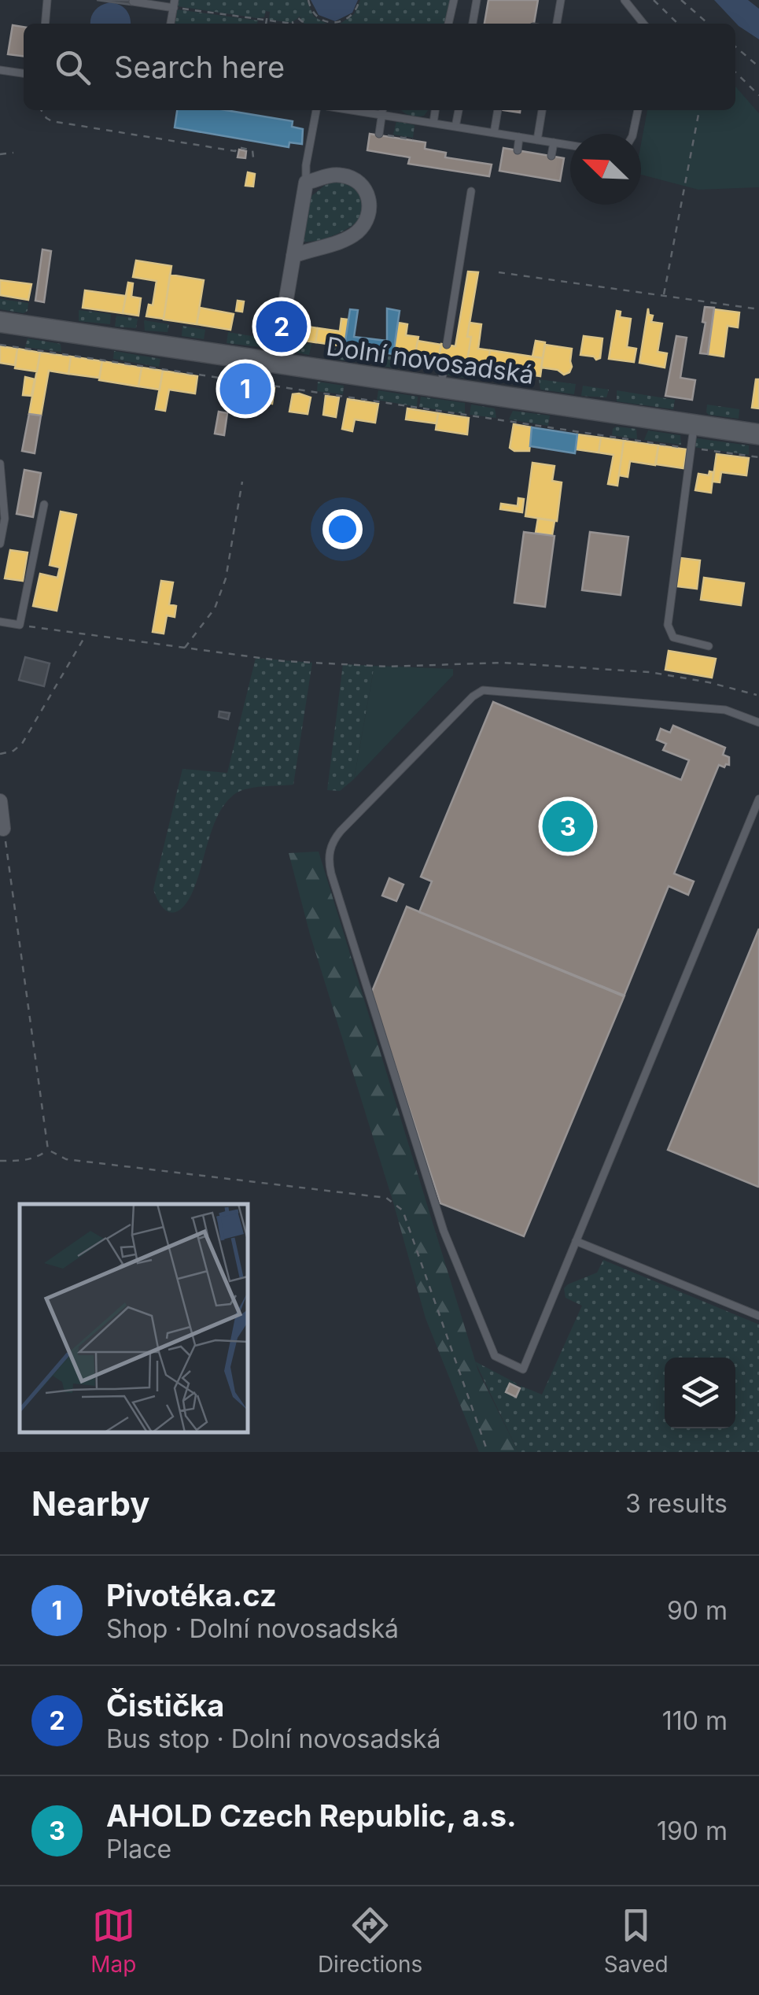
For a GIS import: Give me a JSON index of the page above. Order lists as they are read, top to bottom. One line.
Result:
{"streets":{"main road":["Dolní novosadská"]},"north":"top left","page":{"search":"Search here","pins":["2","1","3"],"heading":["Nearby","3 results"],"list":[{"mark":"1","name":"Pivotéka.cz","note":"Shop · Dolní novosadská","value":"90 m"},{"mark":"2","name":"Čistička","note":"Bus stop · Dolní novosadská","value":"110 m"},{"mark":"3","name":"AHOLD Czech Republic, a.s.","note":"Place","value":"190 m"}],"nav":["Map","Directions","Saved"]}}
